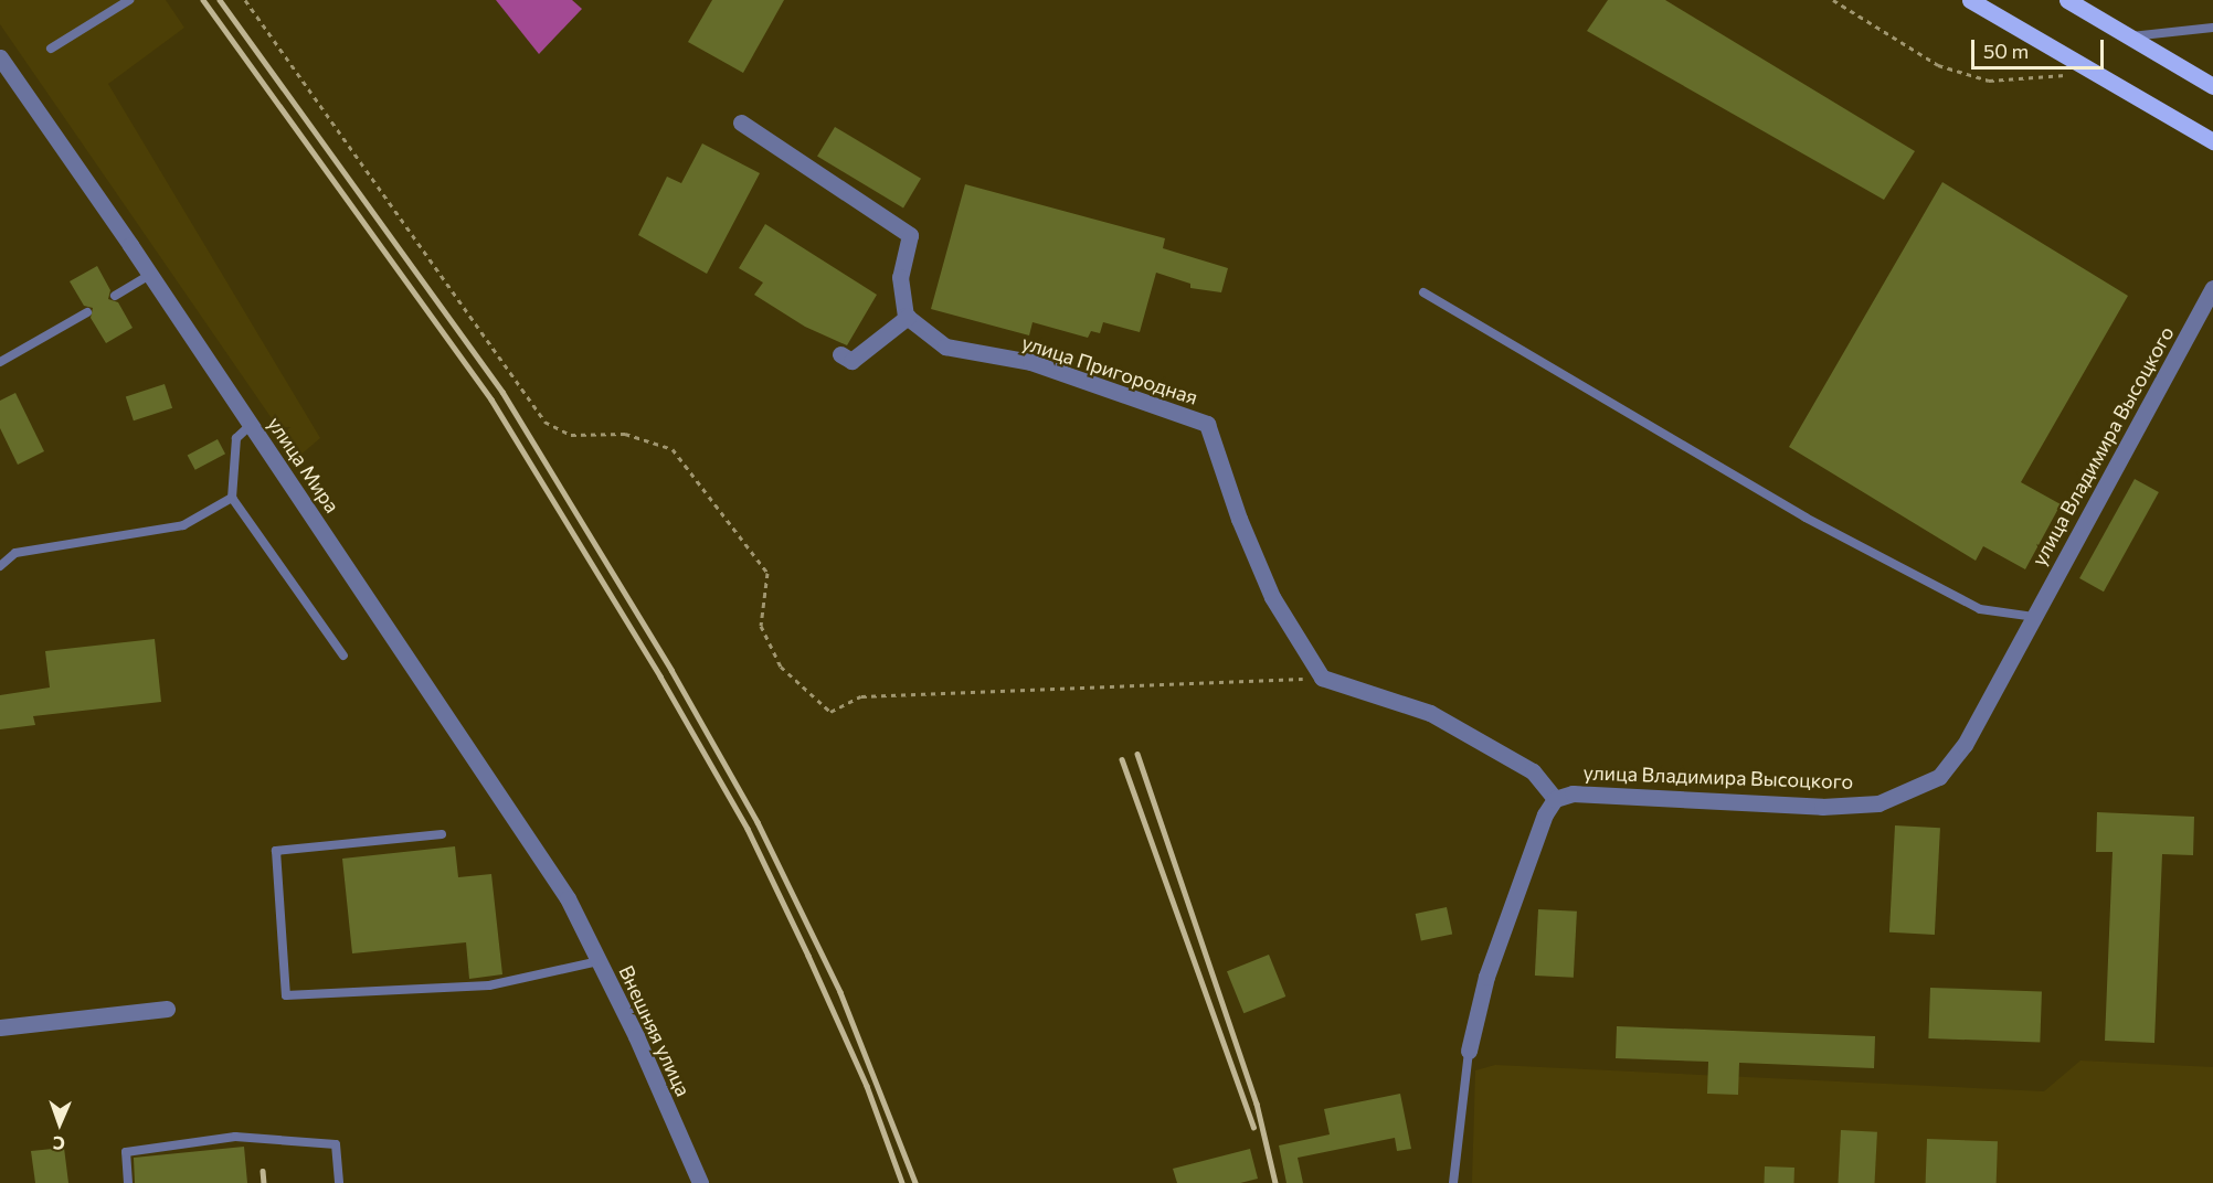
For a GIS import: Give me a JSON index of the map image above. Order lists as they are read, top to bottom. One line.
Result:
{"streets":{"street":["улица Пригородная","улица Владимира Высоцкого","улица Мира","Внешняя улица"]},"crossings":[["улица Мира","Внешняя улица"]],"scale_bar":"50 m","north":"bottom"}
